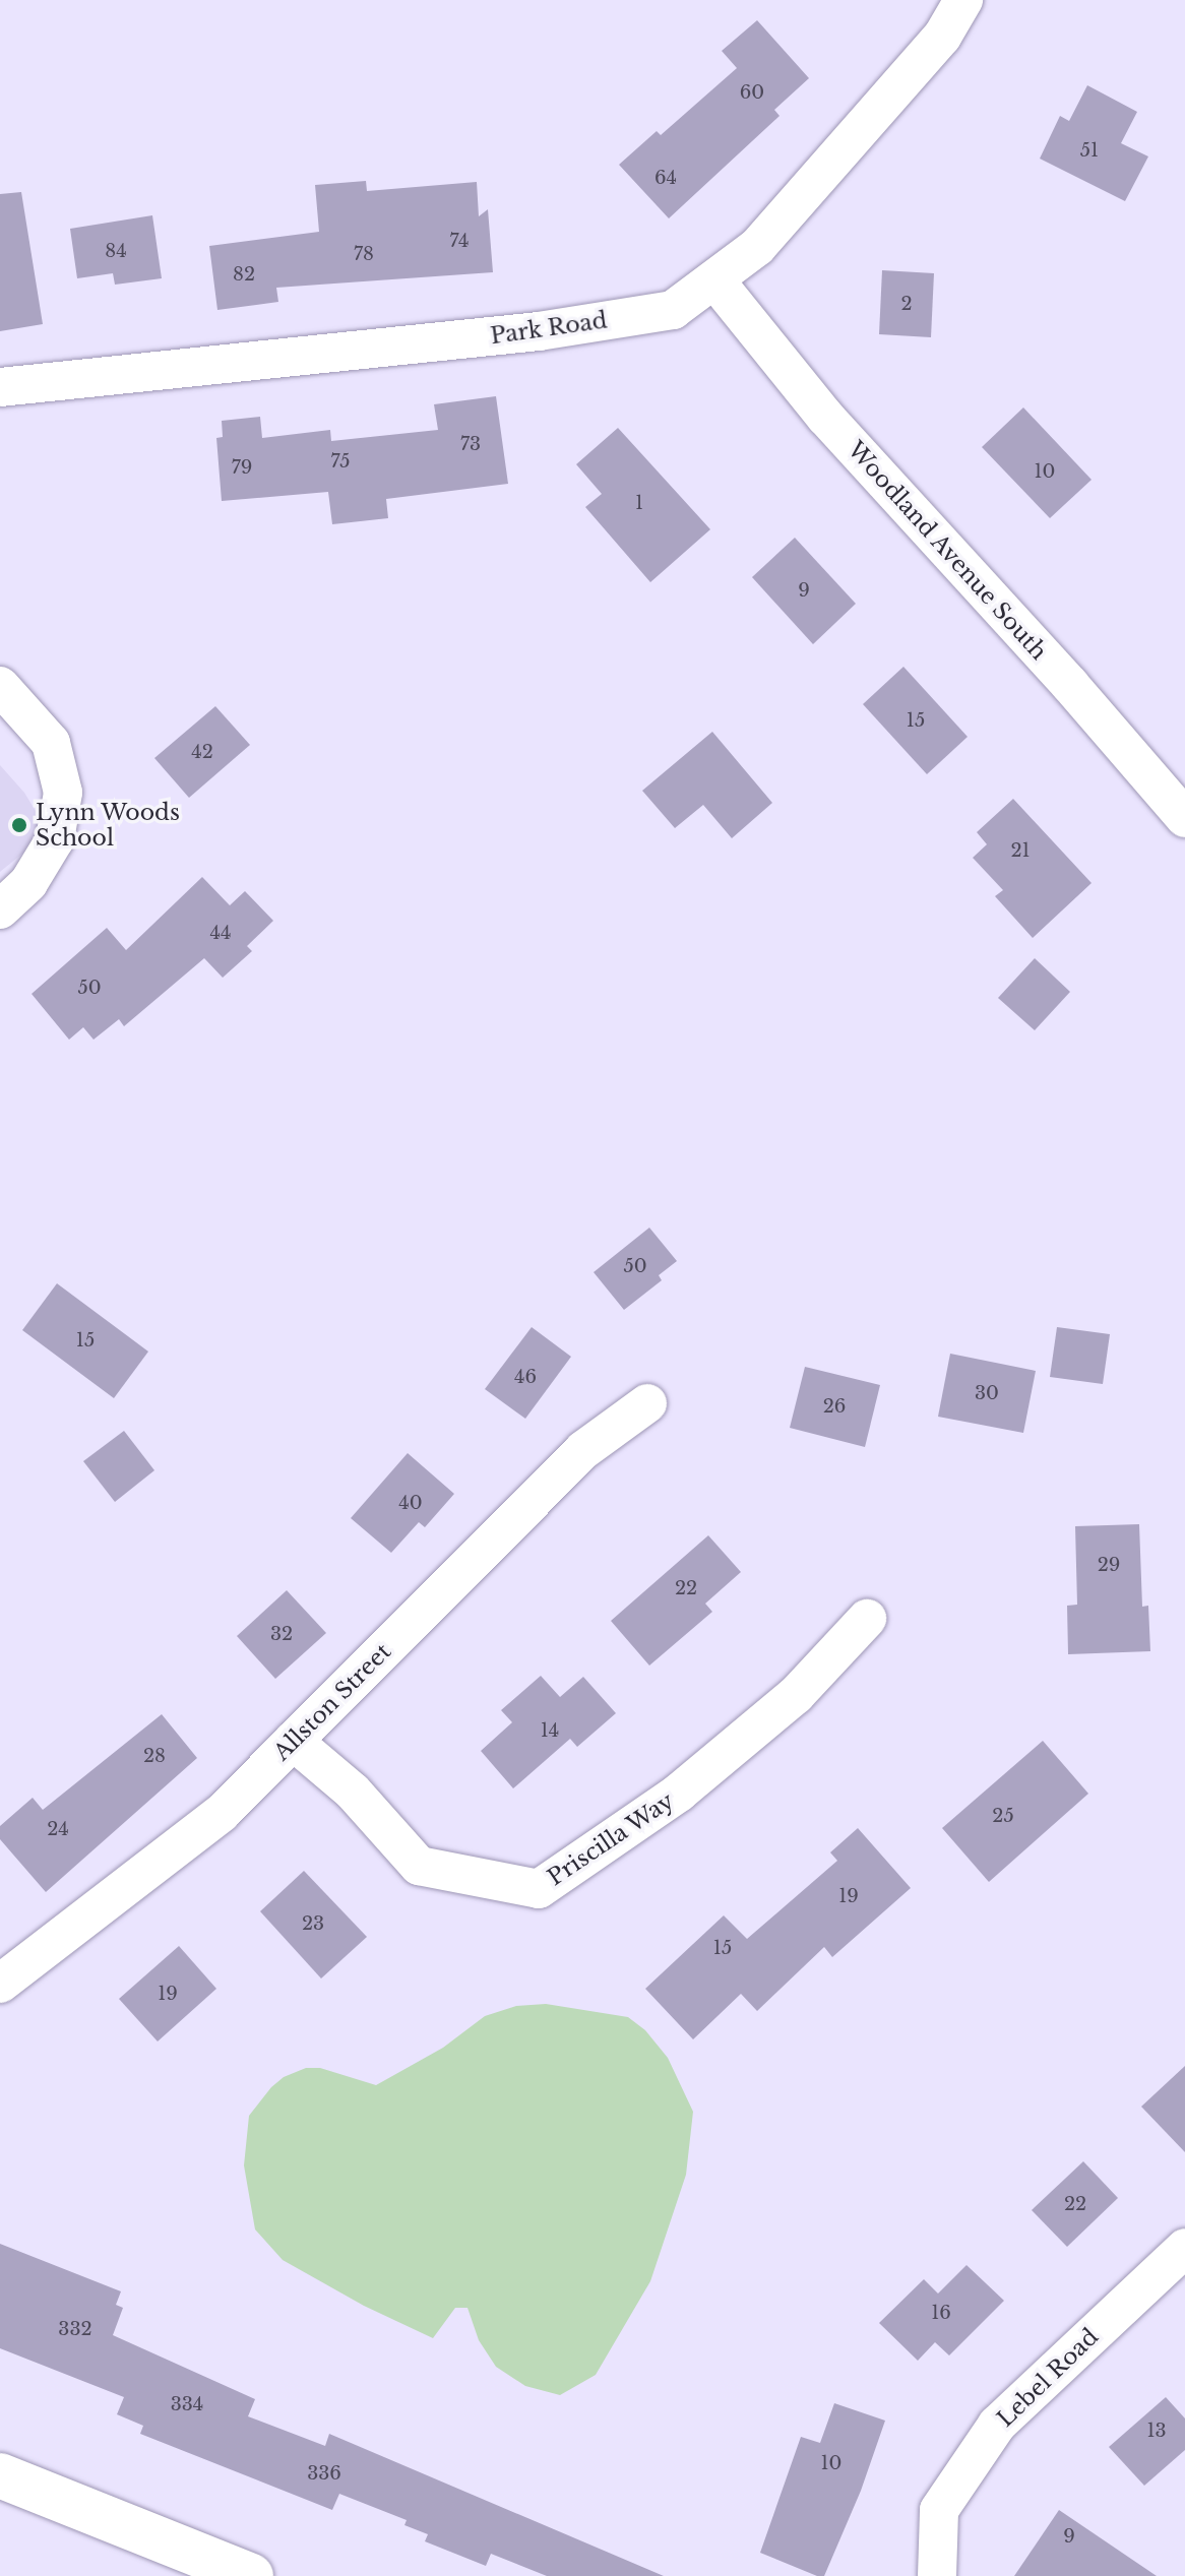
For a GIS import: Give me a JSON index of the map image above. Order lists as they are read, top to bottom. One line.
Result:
{"streets":{"street":["Park Road","Woodland Avenue South","Allston Street","Priscilla Way","Lebel Road"]},"crossings":[["Park Road","Woodland Avenue South"],["Allston Street","Priscilla Way"]],"places":["Lynn Woods School"],"house_numbers":["60","51","64","74","84","78","82","2","73","75","79","10","1","9","15","42","21","44","50","50","15","46","30","26","40","29","22","32","14","28","25","24","19","23","15","19","22","16","332","334","13","10","336","9"]}
